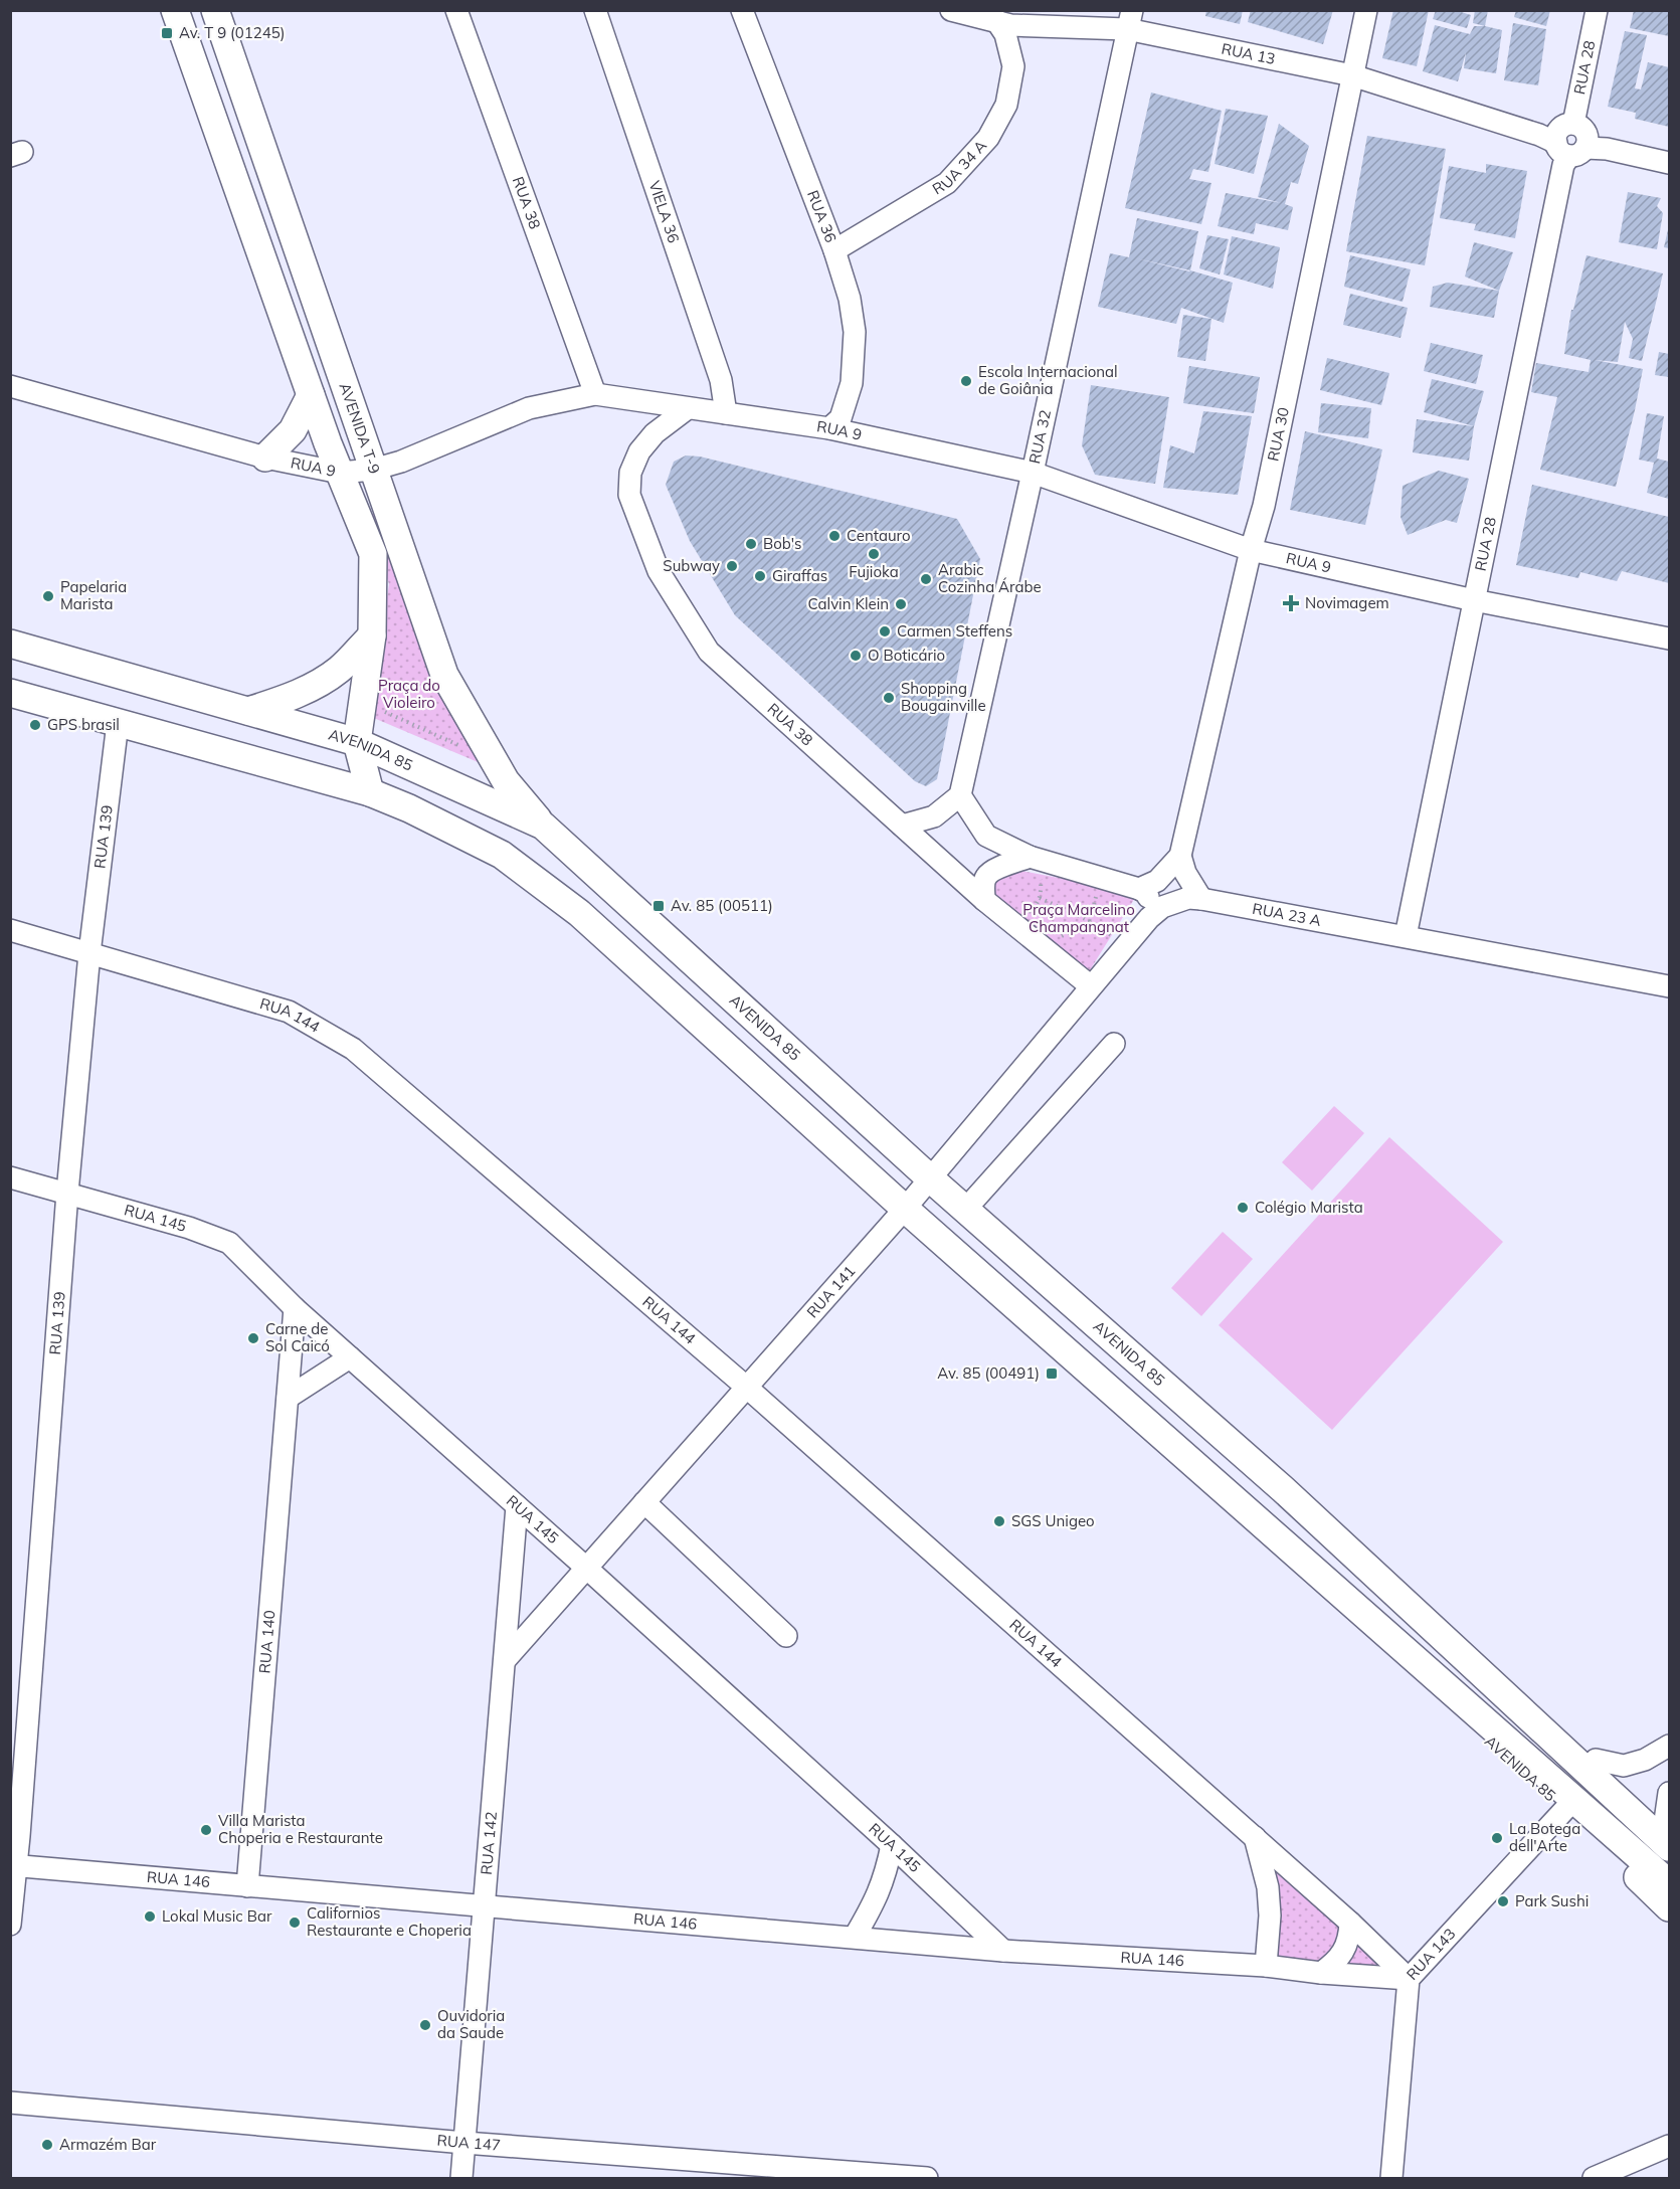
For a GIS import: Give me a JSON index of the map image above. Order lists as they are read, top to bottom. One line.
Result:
{"streets":{"main road":["AVENIDA T-9","AVENIDA 85"],"street":["RUA 13","RUA 28","RUA 34 A","RUA 38","VIELA 36","RUA 36","RUA 9","RUA 30","RUA 32","RUA 139","RUA 23 A","RUA 144","RUA 145","RUA 141","RUA 140","RUA 142","RUA 146","RUA 143","RUA 147"]},"crossings":[["RUA 13","RUA 28"],["RUA 13","RUA 34 A"],["RUA 13","RUA 30"],["RUA 13","RUA 32"],["RUA 28","RUA 9"],["RUA 28","RUA 23 A"],["RUA 34 A","RUA 36"],["RUA 38","RUA 9"],["RUA 38","RUA 141"],["VIELA 36","RUA 9"],["RUA 36","RUA 9"],["AVENIDA T-9","RUA 9"],["AVENIDA T-9","AVENIDA 85"],["RUA 9","RUA 30"],["RUA 9","RUA 32"],["AVENIDA 85","RUA 139"],["AVENIDA 85","RUA 141"],["AVENIDA 85","RUA 143"],["RUA 139","RUA 144"],["RUA 139","RUA 145"],["RUA 139","RUA 146"],["RUA 23 A","RUA 141"],["RUA 144","RUA 141"],["RUA 144","RUA 146"],["RUA 144","RUA 143"],["RUA 145","RUA 141"],["RUA 145","RUA 140"],["RUA 145","RUA 142"],["RUA 145","RUA 146"],["RUA 141","RUA 142"],["RUA 140","RUA 146"],["RUA 142","RUA 146"],["RUA 142","RUA 147"],["RUA 146","RUA 143"]],"parks":["Praça do Violeiro","Praça Marcelino Champangnat"],"places":{"transit":["Av. T 9 (01245)","Av. 85 (00511)","Av. 85 (00491)"],"other":["Escola Internacional de Goiânia","Centauro","Bob's","Fujioka","Subway","Giraffas","Arabic Cozinha Árabe","Papelaria Marista","Calvin Klein","Carmen Steffens","O Boticário","Shopping Bougainville","GPS brasil","Colégio Marista","Carne de Sol Caicó","SGS Unigeo","Villa Marista Choperia e Restaurante","La Botega dell'Arte","Park Sushi","Lokal Music Bar","Californios Restaurante e Choperia","Ouvidoria da Saude","Armazém Bar"],"health":["Novimagem"]}}
